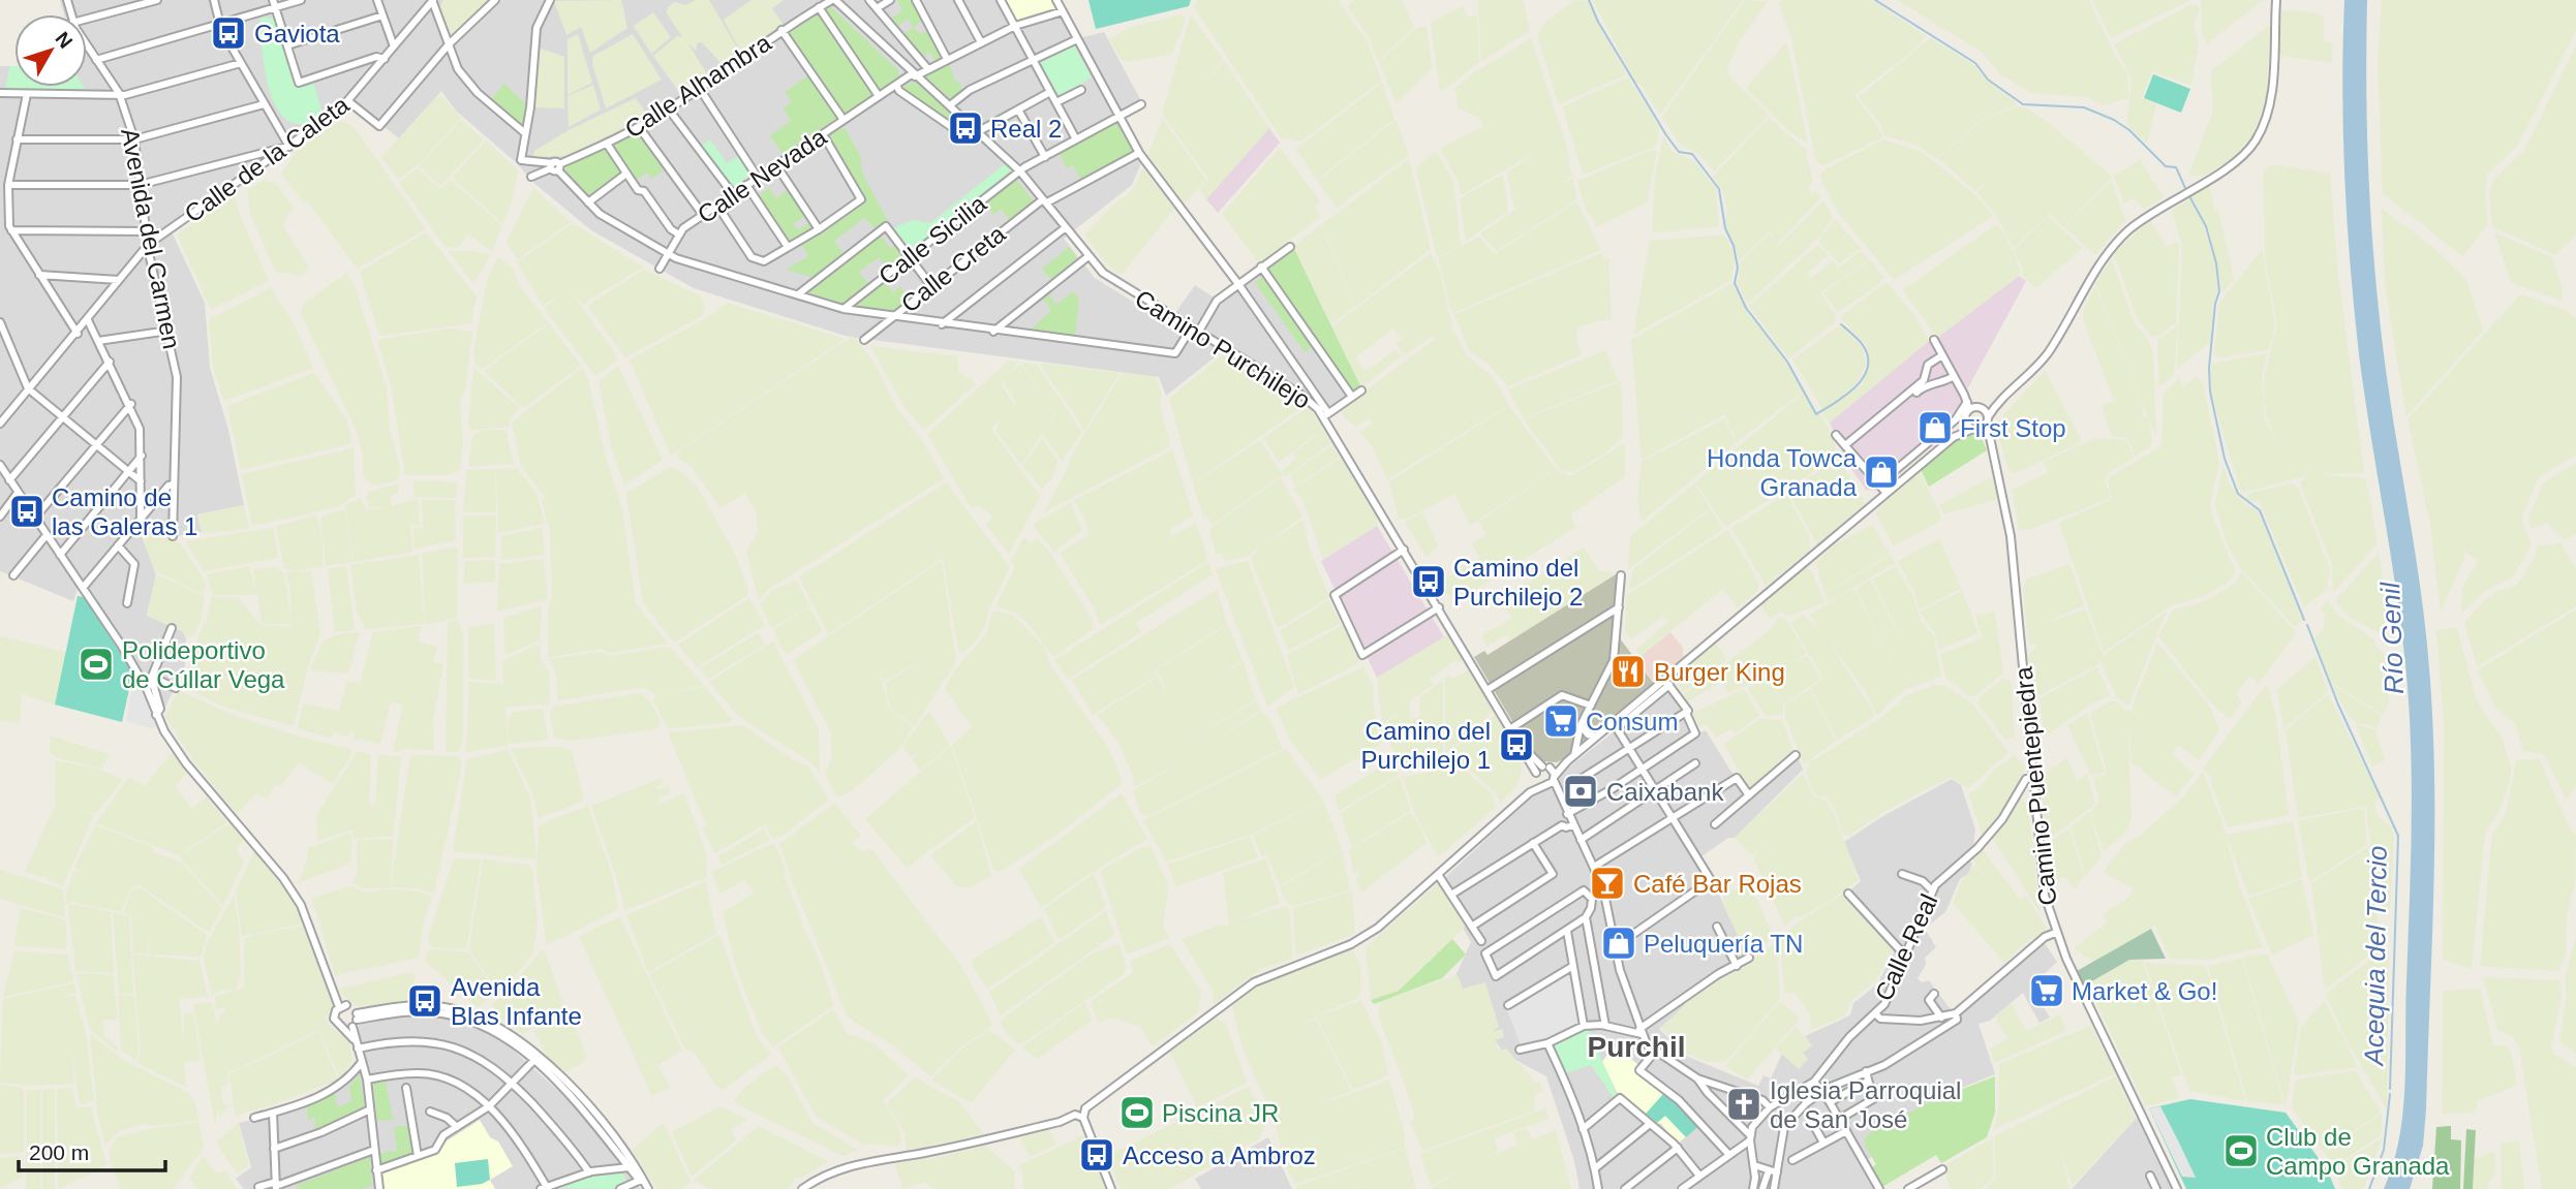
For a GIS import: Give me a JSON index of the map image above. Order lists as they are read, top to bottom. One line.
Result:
{"streets":{"street":["Calle Alhambra","Calle de la Caleta","Calle Nevada","Avenida del Carmen","Calle Sicilia","Calle Creta","Camino Purchilejo","Camino Puentepiedra","Calle Real"]},"crossings":[["Calle de la Caleta","Avenida del Carmen"],["Calle Sicilia","Camino Purchilejo"],["Calle Creta","Camino Purchilejo"],["Camino Puentepiedra","Calle Real"]],"districts":["Purchil"],"water":["Río Genil","Acequia del Tercio"],"places":{"bus stop":["Gaviota","Real 2","Camino de las Galeras 1","Camino del Purchilejo 2","Camino del Purchilejo 1","Avenida Blas Infante","Acceso a Ambroz"],"shop":["First Stop","Honda Towca Granada","Peluquería TN"],"sports":["Polideportivo de Cúllar Vega","Piscina JR","Club de Campo Granada"],"restaurant":["Burger King"],"supermarket":["Consum","Market & Go!"],"bank":["Caixabank"],"bar":["Café Bar Rojas"],"church":["Iglesia Parroquial de San José"]},"scale_bar":"200 m","north":"top right"}
